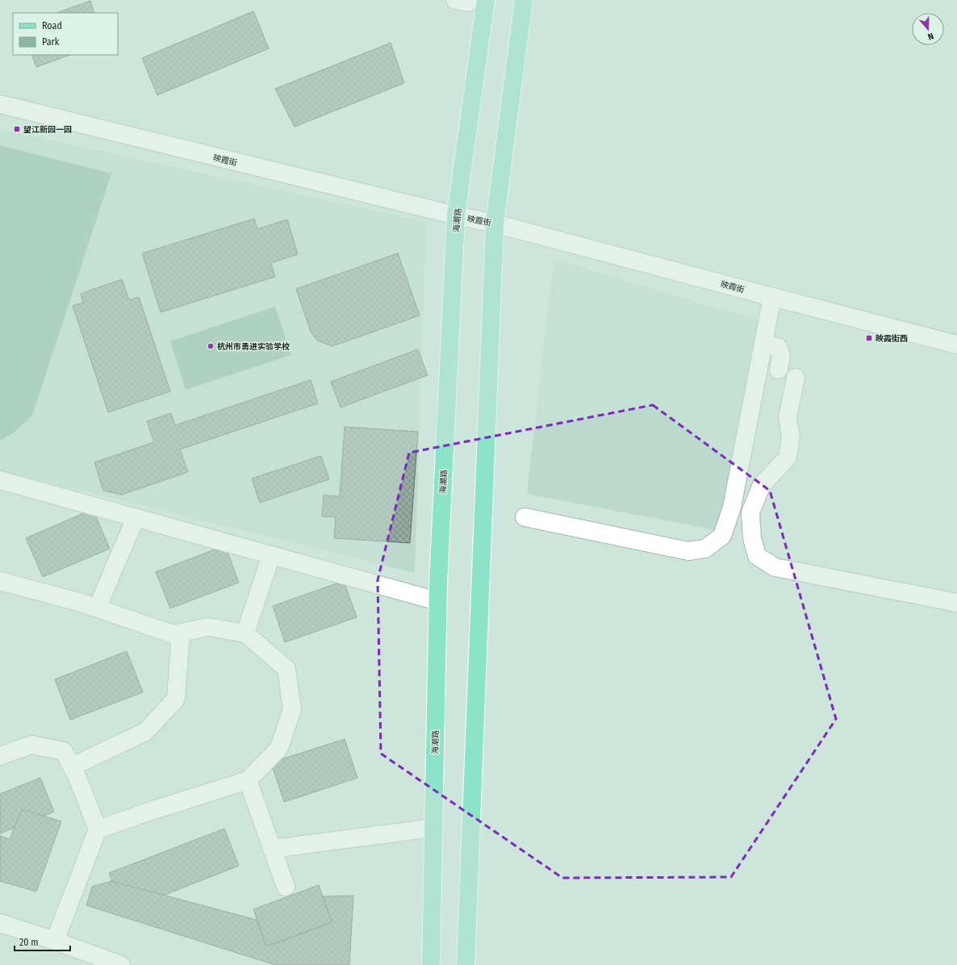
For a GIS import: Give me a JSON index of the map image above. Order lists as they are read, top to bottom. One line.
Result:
{"streets":{"main road":["海潮路"],"street":["映霞街"]},"crossings":[["映霞街","海潮路"]],"places":{"transit":["望江新园一园","映霞街西"],"other":["杭州市勇进实验学校"]},"legend":["Road","Park"],"scale_bar":"20 m","north":"bottom"}
